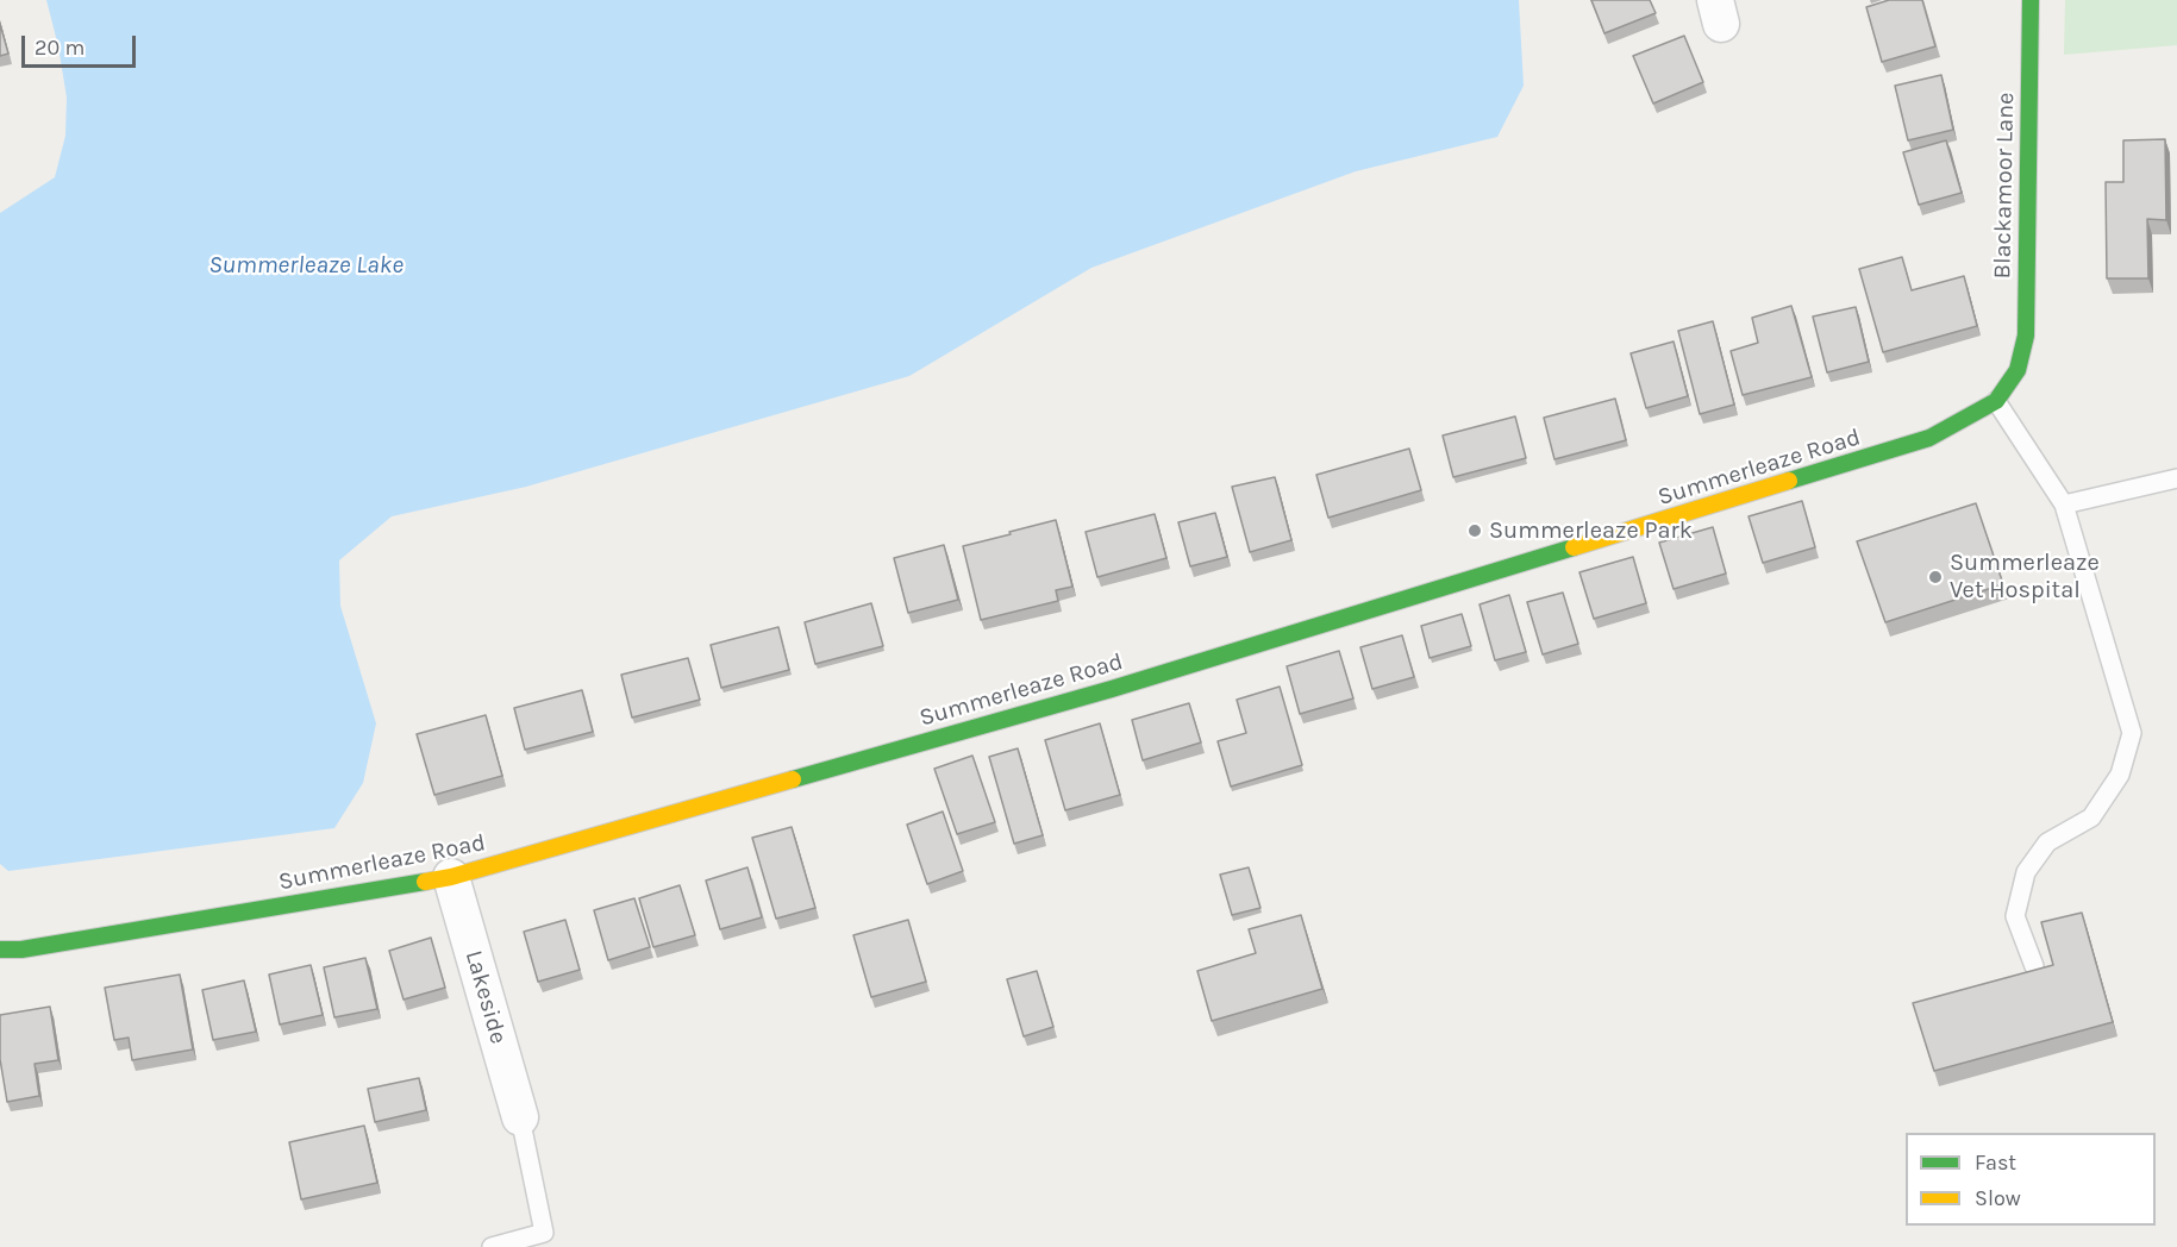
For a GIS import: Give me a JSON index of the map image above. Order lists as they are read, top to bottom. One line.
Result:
{"streets":{"street":["Blackamoor Lane","Summerleaze Road","Lakeside"]},"crossings":[["Blackamoor Lane","Summerleaze Road"],["Summerleaze Road","Lakeside"]],"water":["Summerleaze Lake"],"places":["Summerleaze Park","Summerleaze Vet Hospital"],"legend":["Fast","Slow"],"scale_bar":"20 m"}
